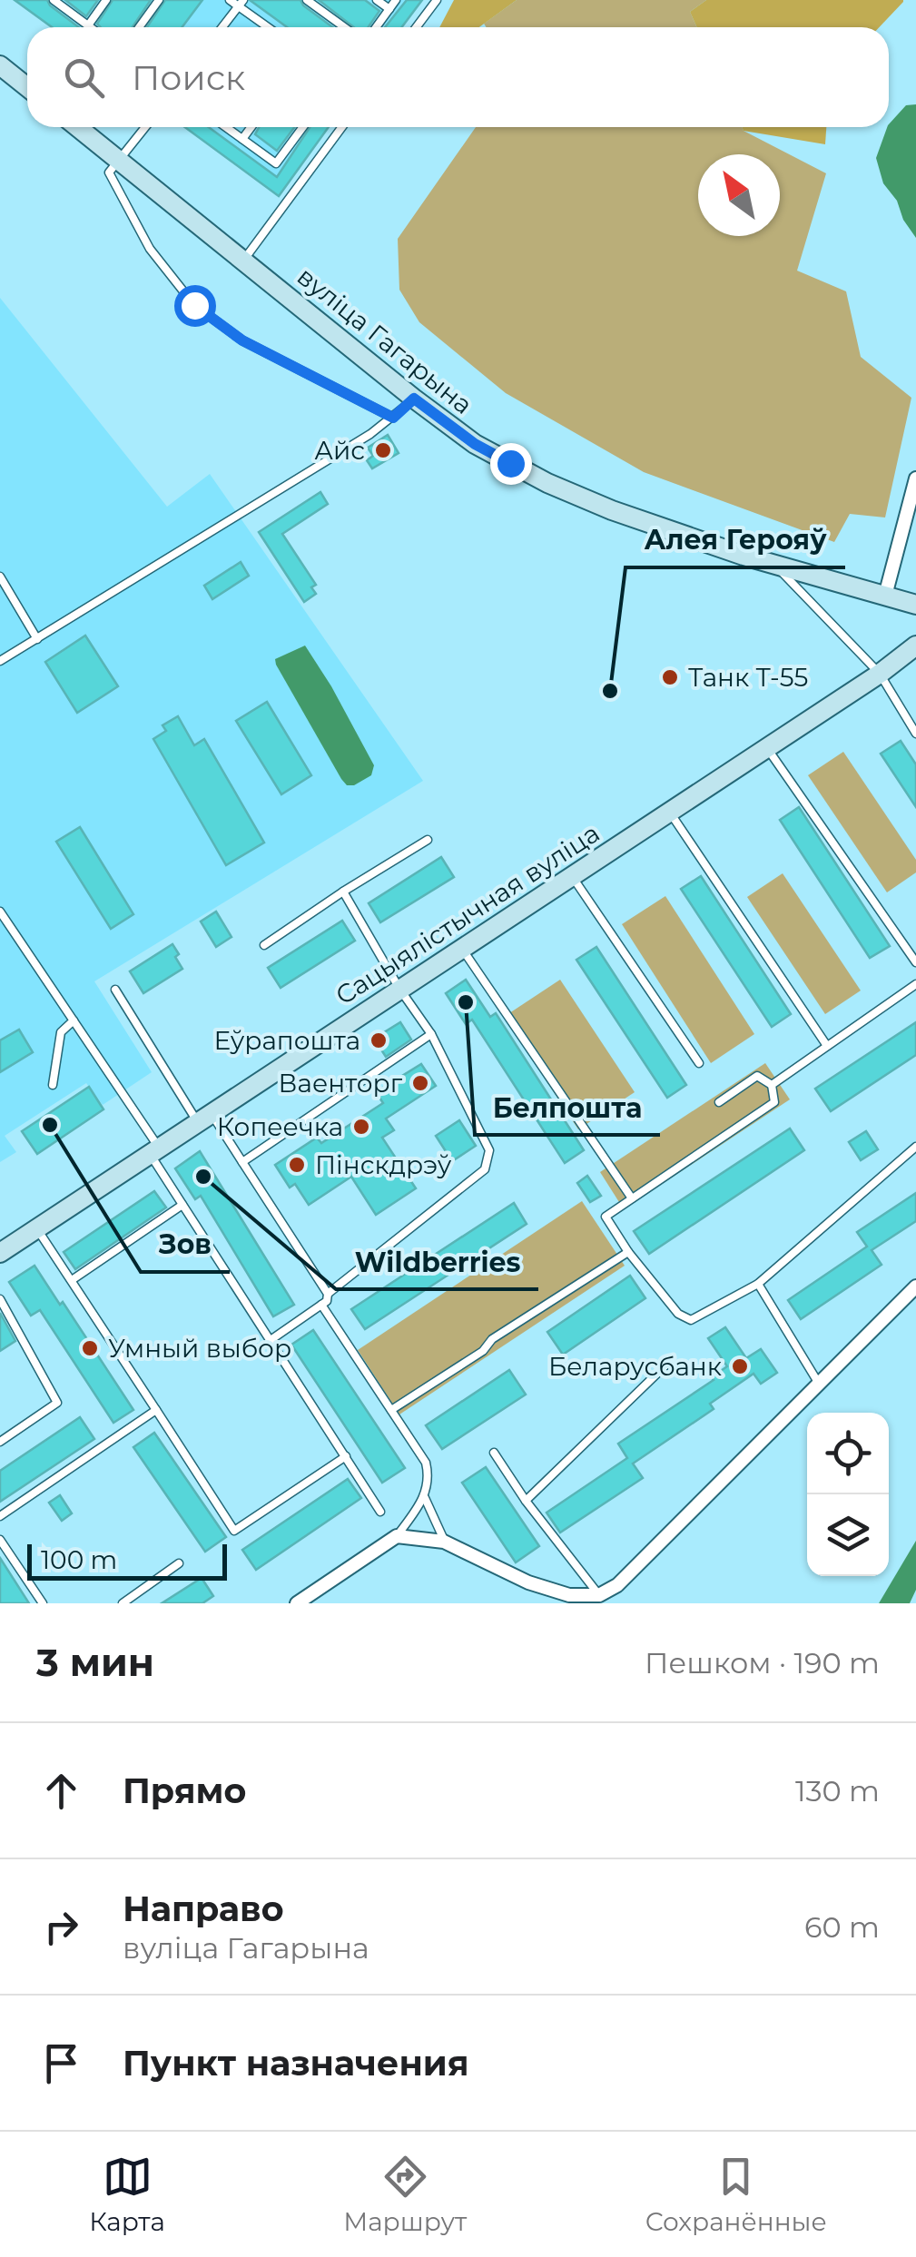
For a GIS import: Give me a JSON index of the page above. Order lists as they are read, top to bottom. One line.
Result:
{"streets":{"main road":["вуліца Гагарына","Сацыялістычная вуліца"]},"places":["Айс","Танк Т-55","Алея Герояў","Белпошта","Еўрапошта","Ваенторг","Зов","Копеечка","Пінскдрэў","Wildberries","Умный выбор","Беларусбанк"],"scale_bar":"100 m","north":"top left","page":{"search":"Поиск","scale":"100 m","heading":["3 мин","Пешком · 190 m"],"list":[["Прямо","130 m"],["Направо","вуліца Гагарына","60 m"],"Пункт назначения"],"nav":["Карта","Маршрут","Сохранённые"]}}
